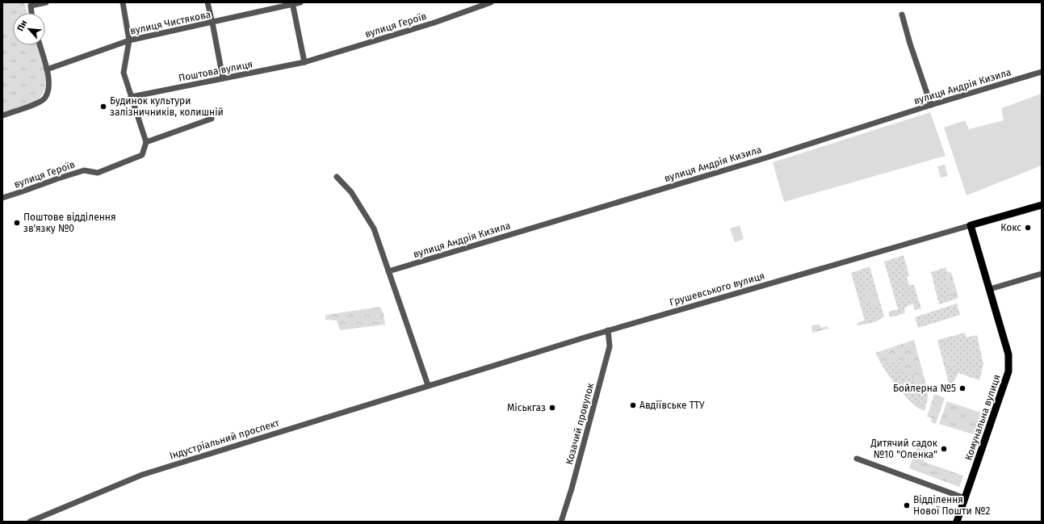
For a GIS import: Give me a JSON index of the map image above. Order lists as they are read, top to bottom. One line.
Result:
{"streets":{"main road":["Грушевського вулиця","Комунальна вулиця"],"street":["вулиця Чистякова","вулиця Героїв","Поштова вулиця","вулиця Андрія Кизила","Козачий провулок","Індустріальний проспект"]},"crossings":[["вулиця Героїв","Поштова вулиця"],["Грушевського вулиця","Комунальна вулиця"],["Грушевського вулиця","Козачий провулок"],["Грушевського вулиця","Індустріальний проспект"]],"places":["Будинок культури залізничників, колишній","Поштове відділення зв'язку №0","Кокс","Бойлерна №5","Авдіївське ТТУ","Міськгаз","Дитячий садок №10 \"Оленка\"","Відділення Нової Пошти №2"],"north":"top left"}
